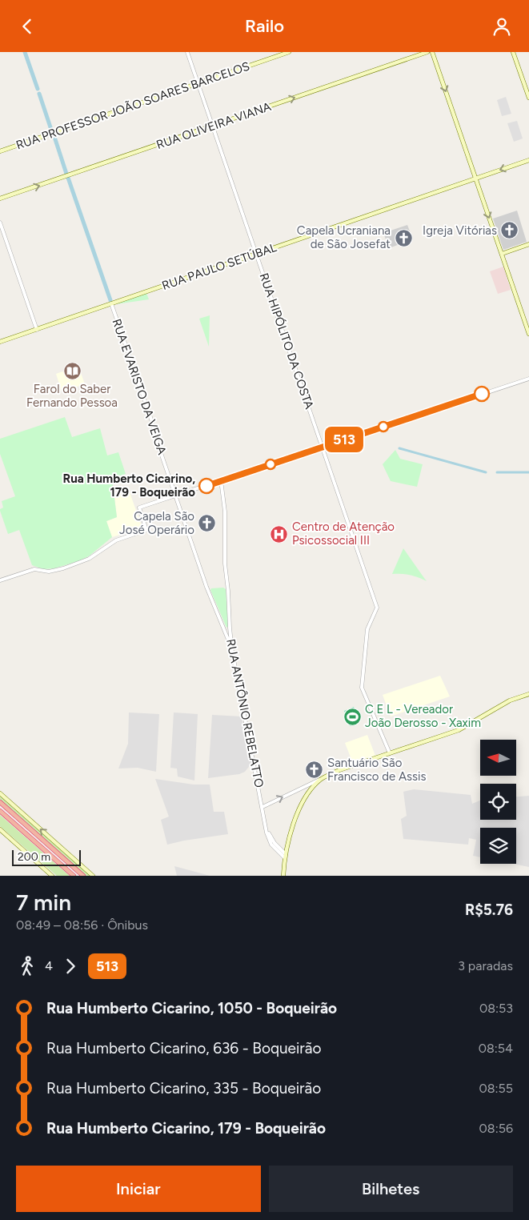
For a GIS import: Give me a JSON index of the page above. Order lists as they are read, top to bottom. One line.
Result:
{"streets":{"main road":["RUA PROFESSOR JOÃO SOARES BARCELOS","RUA OLIVEIRA VIANA","RUA PAULO SETÚBAL"],"street":["RUA HIPÓLITO DA COSTA","RUA EVARISTO DA VEIGA","RUA ANTÔNIO REBELATTO"]},"crossings":[["RUA PROFESSOR JOÃO SOARES BARCELOS","RUA HIPÓLITO DA COSTA"],["RUA OLIVEIRA VIANA","RUA HIPÓLITO DA COSTA"],["RUA PAULO SETÚBAL","RUA HIPÓLITO DA COSTA"],["RUA PAULO SETÚBAL","RUA EVARISTO DA VEIGA"],["RUA EVARISTO DA VEIGA","RUA ANTÔNIO REBELATTO"]],"one_way":["RUA OLIVEIRA VIANA"],"places":{"church":["Igreja Vitórias","Capela Ucraniana de São Josefat","Capela São José Operário","Santuário São Francisco de Assis"],"library":["Farol do Saber Fernando Pessoa"],"other":["Rua Humberto Cicarino, 179 - Boqueirão"],"hospital":["Centro de Atenção Psicossocial III"],"sports":["C E L - Vereador João Derosso - Xaxim"]},"lines":["bus line 513"],"scale_bar":"200 m","north":"left","page":{"header":"Railo","on_map":"513","scale":"200 m","heading":["7 min","08:49 – 08:56 · Ônibus","R$5.76"],"legs":["4","513","3 paradas"],"list":[{"name":"Rua Humberto Cicarino, 1050 - Boqueirão","value":"08:53"},{"name":"Rua Humberto Cicarino, 636 - Boqueirão","value":"08:54"},{"name":"Rua Humberto Cicarino, 335 - Boqueirão","value":"08:55"},{"name":"Rua Humberto Cicarino, 179 - Boqueirão","value":"08:56"}],"buttons":["Iniciar","Bilhetes"]}}
